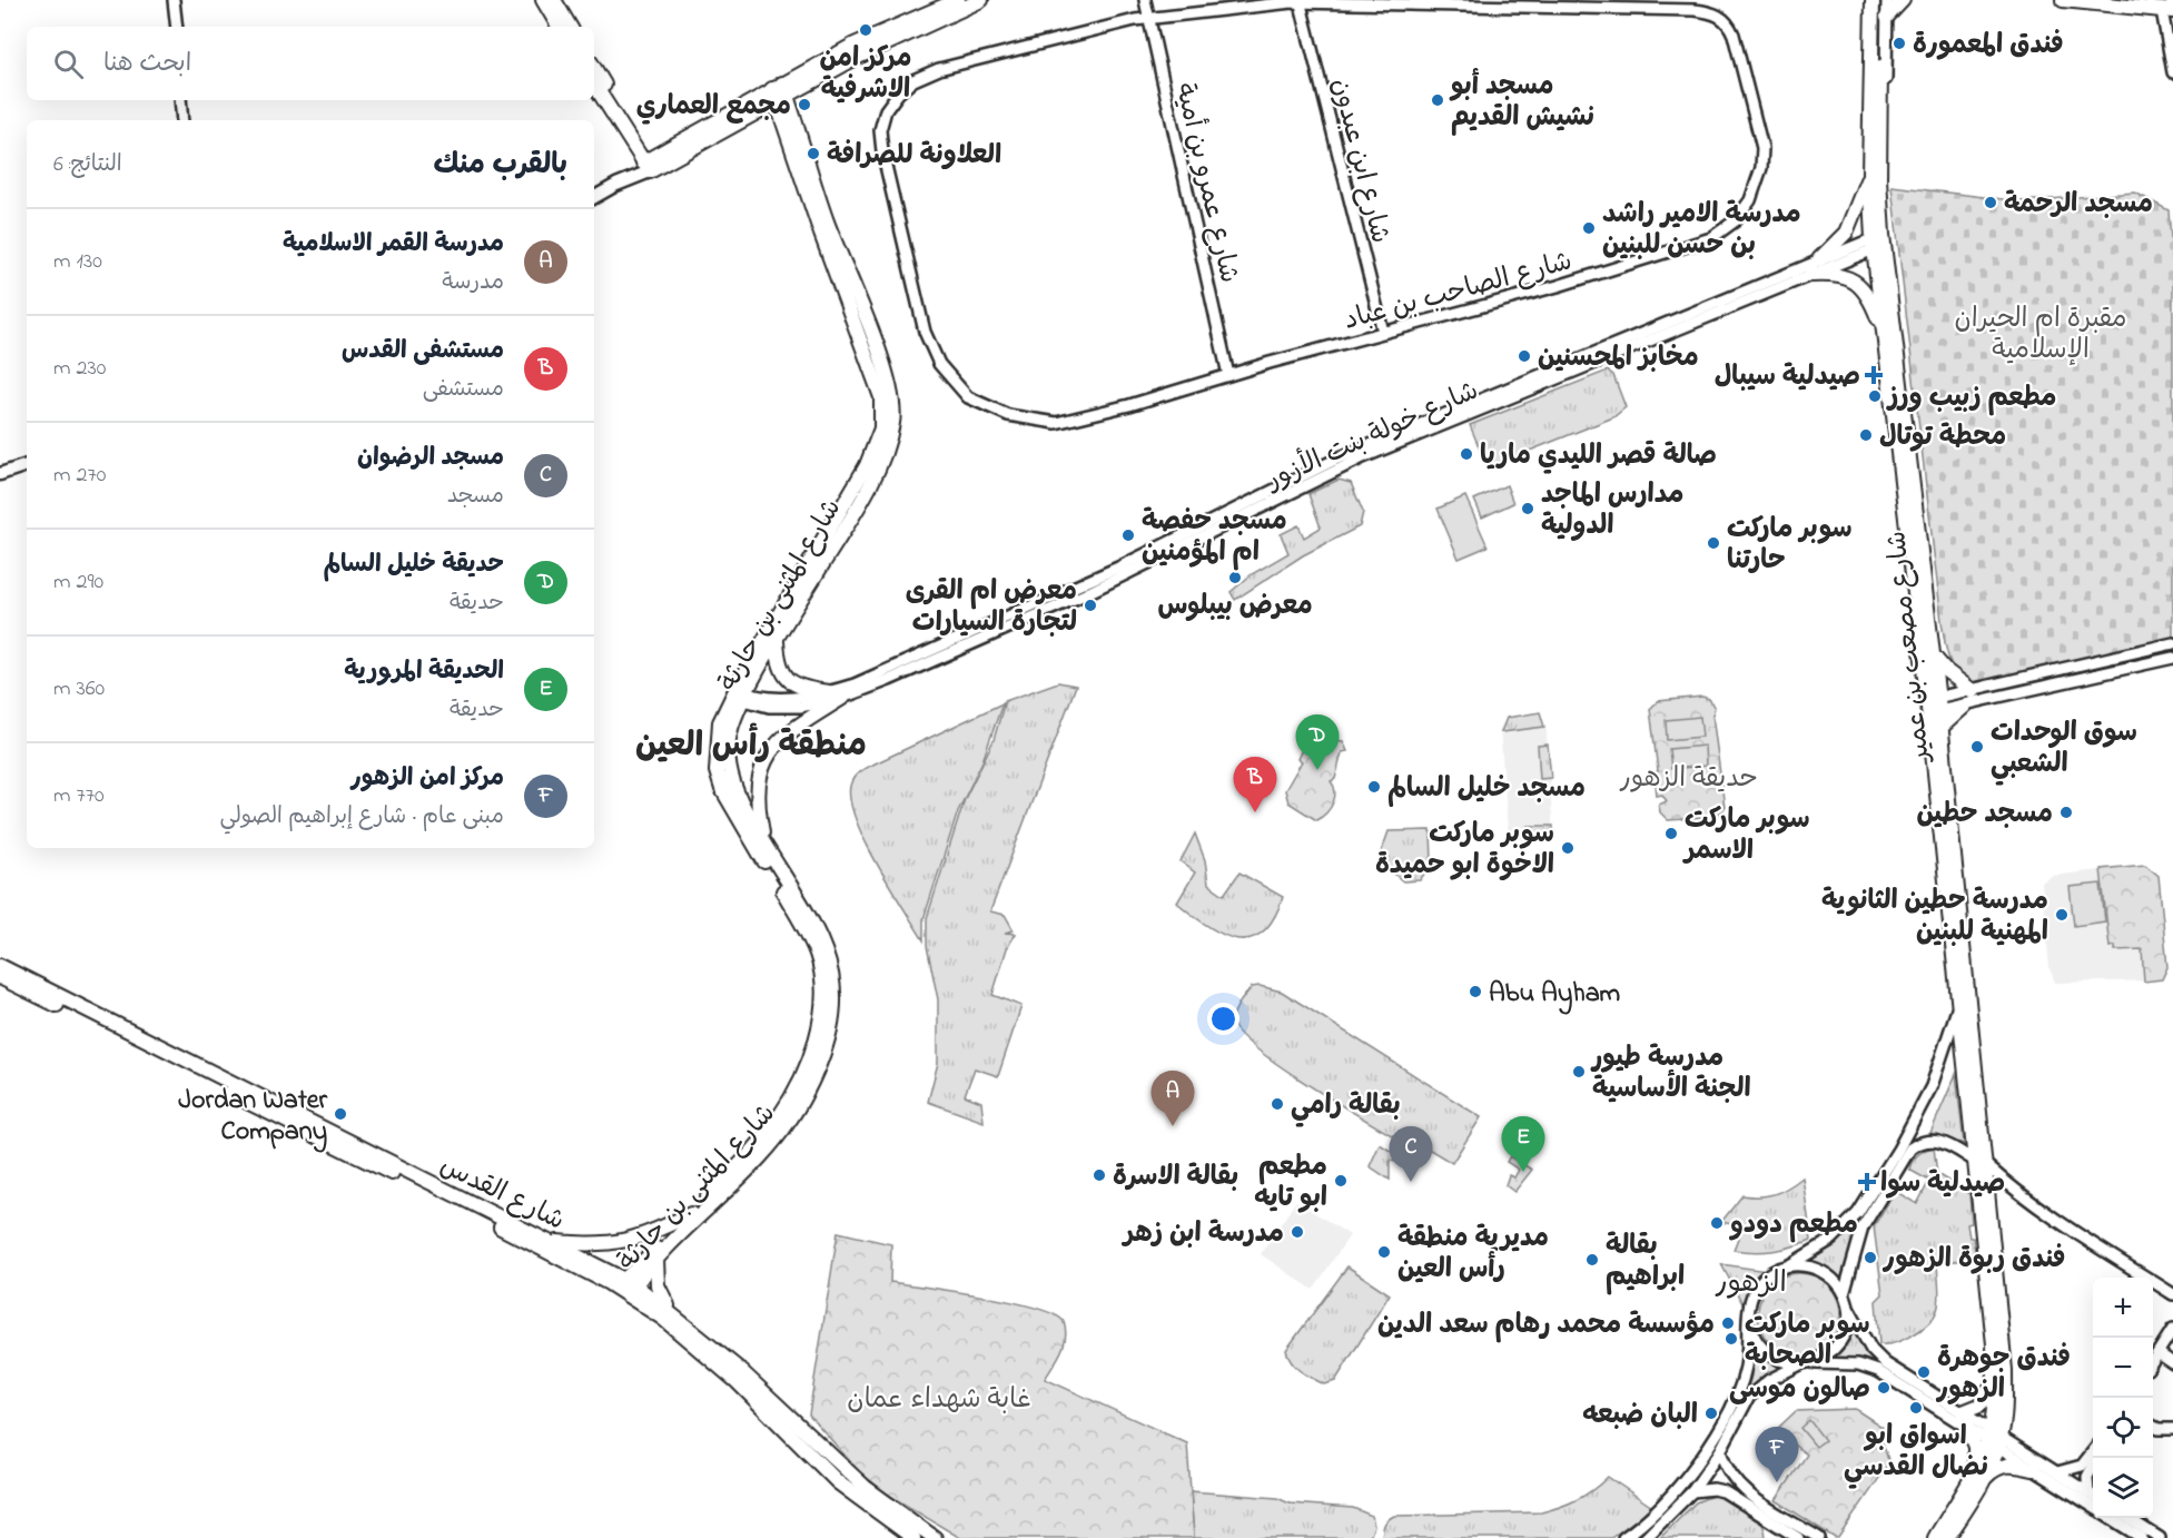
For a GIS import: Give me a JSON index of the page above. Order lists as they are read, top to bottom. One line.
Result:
{"streets":{"highway":["شارع المثنى بن حارثة","شارع مصعب بن عمير","شارع القدس"],"street":["شارع ابن عبدون","شارع عمرو بن أمية","شارع الصاحب بن عباد","شارع خولة بنت الأزور"]},"crossings":[["شارع ابن عبدون","شارع الصاحب بن عباد"],["شارع عمرو بن أمية","شارع الصاحب بن عباد"],["شارع خولة بنت الأزور","شارع المثنى بن حارثة"],["شارع خولة بنت الأزور","شارع مصعب بن عمير"],["شارع المثنى بن حارثة","شارع القدس"]],"districts":["منطقة رأس العين","الزهور"],"parks":["مقبرة ام الحيران الإسلامية","حديقة الزهور","غابة شهداء عمان"],"places":{"other":["مركز امن الاشرفية","فندق المعمورة","مسجد أبو نشيش القديم","مجمع العماري","العلاونة للصرافة","مسجد الرحمة","مدرسة الامير راشد بن حسن للبنين","مخابز المحسنين","مطعم زبيب ورز","محطة توتال","صالة قصر الليدي ماريا","مدارس الماجد الدولية","مسجد حفصة ام المؤمنين","سوبر ماركت حارتنا","معرض بيبلوس","معرض ام القرى لتجارة السيارات","سوق الوحدات الشعبي","مسجد خليل السالم","مسجد حطين","سوبر ماركت الاسمر","سوبر ماركت الاخوة ابو حميدة","مدرسة حطين الثانوية المهنية للبنين","Abu Ayham","مدرسة طيور الجنة الأساسية","بقالة رامي","Jordan Water Company","بقالة الاسرة","مطعم ابو تايه","مطعم دودو","مدرسة ابن زهر","مديرية منطقة رأس العين","فندق ربوة الزهور","بقالة ابراهيم","مؤسسة محمد رهام سعد الدين","سوبر ماركت الصحابة","فندق جوهرة الزهور","صالون موسى","اسواق ابو نضال القدسي","البان ضبعه"],"health":["صيدلية سيبال","صيدلية سوا"]},"page":{"search":"ابحث هنا","heading":["بالقرب منك","النتائج: 6"],"list":[{"mark":"A","name":"مدرسة القمر الاسلامية","note":"مدرسة","value":"130 m"},{"mark":"B","name":"مستشفى القدس","note":"مستشفى","value":"230 m"},{"mark":"C","name":"مسجد الرضوان","note":"مسجد","value":"270 m"},{"mark":"D","name":"حديقة خليل السالم","note":"حديقة","value":"290 m"},{"mark":"E","name":"الحديقة المرورية","note":"حديقة","value":"360 m"},{"mark":"F","name":"مركز امن الزهور","note":"مبنى عام · شارع إبراهيم الصولي","value":"770 m"}],"pins":["D","B","A","E","C","F"],"map_buttons":["+","−"]}}
